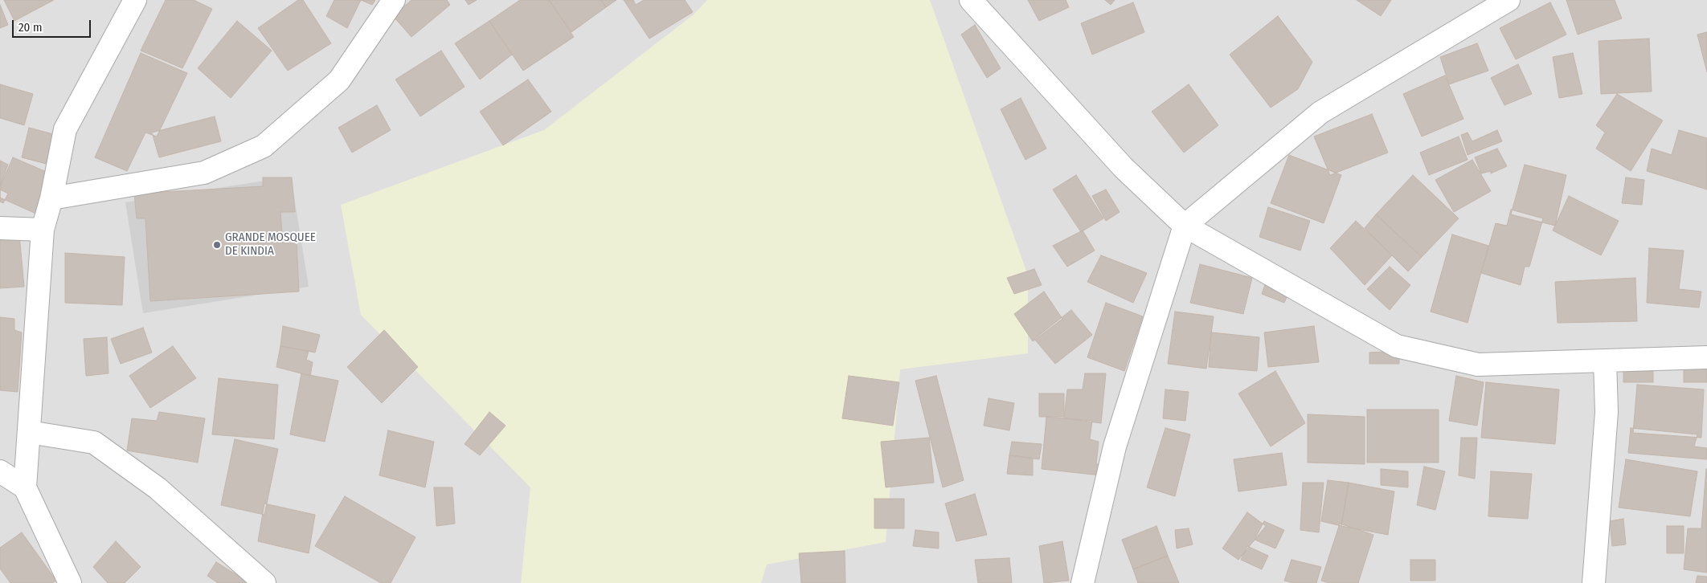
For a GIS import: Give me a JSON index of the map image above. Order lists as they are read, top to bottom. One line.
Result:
{"places":["GRANDE MOSQUEE DE KINDIA"],"scale_bar":"20 m"}
